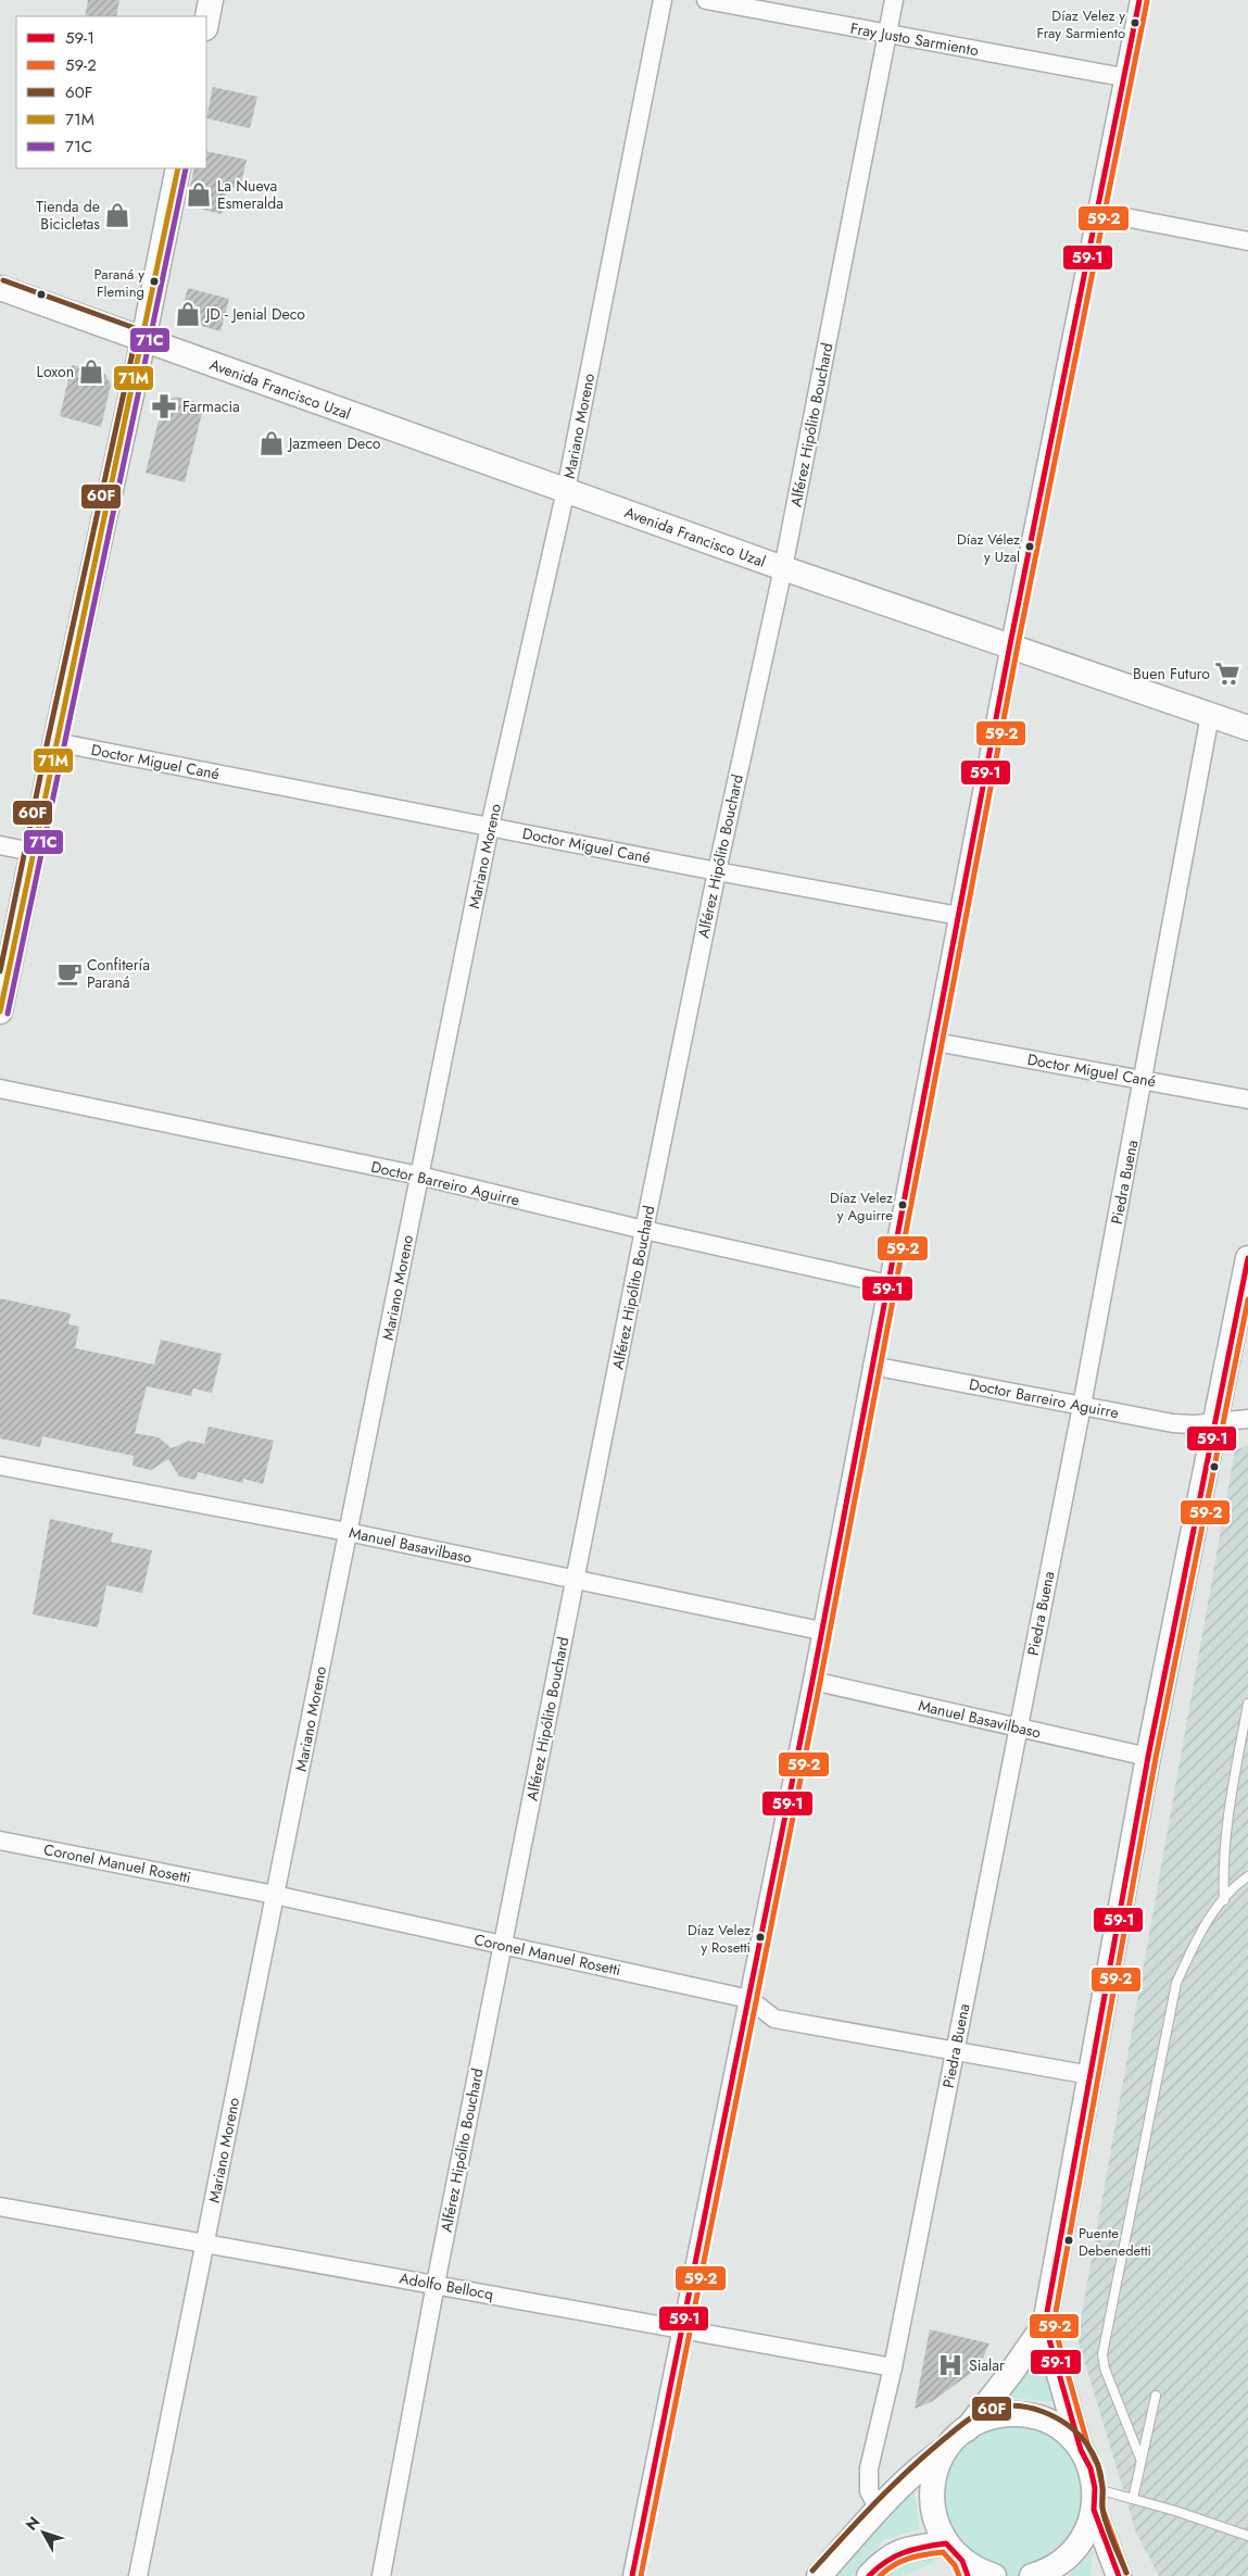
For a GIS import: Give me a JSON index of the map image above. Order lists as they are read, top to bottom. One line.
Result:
{"streets":{"street":["Fray Justo Sarmiento","Avenida Francisco Uzal","Alférez Hipólito Bouchard","Mariano Moreno","Doctor Miguel Cané","Piedra Buena","Doctor Barreiro Aguirre","Manuel Basavilbaso","Coronel Manuel Rosetti","Adolfo Bellocq"]},"crossings":[["Fray Justo Sarmiento","Alférez Hipólito Bouchard"],["Avenida Francisco Uzal","Alférez Hipólito Bouchard"],["Avenida Francisco Uzal","Mariano Moreno"],["Avenida Francisco Uzal","Piedra Buena"],["Alférez Hipólito Bouchard","Doctor Miguel Cané"],["Alférez Hipólito Bouchard","Doctor Barreiro Aguirre"],["Alférez Hipólito Bouchard","Manuel Basavilbaso"],["Alférez Hipólito Bouchard","Coronel Manuel Rosetti"],["Alférez Hipólito Bouchard","Adolfo Bellocq"],["Mariano Moreno","Doctor Miguel Cané"],["Mariano Moreno","Doctor Barreiro Aguirre"],["Mariano Moreno","Manuel Basavilbaso"],["Mariano Moreno","Coronel Manuel Rosetti"],["Mariano Moreno","Adolfo Bellocq"],["Doctor Miguel Cané","Piedra Buena"],["Piedra Buena","Doctor Barreiro Aguirre"],["Piedra Buena","Manuel Basavilbaso"],["Piedra Buena","Coronel Manuel Rosetti"],["Piedra Buena","Adolfo Bellocq"]],"places":{"other":["Díaz Velez y Fray Sarmiento","Paraná y Fleming","Díaz Vélez y Uzal","Díaz Velez y Aguirre","Díaz Velez y Rosetti","Puente Debenedetti"],"shop":["La Nueva Esmeralda","Tienda de Bicicletas","JD - Jenial Deco","Loxon","Jazmeen Deco"],"pharmacy":["Farmacia"],"supermarket":["Buen Futuro"],"cafe":["Confitería Paraná"],"hospital":["Sialar"]},"lines":["transit line 59-1","transit line 59-2","transit line 71M","transit line 71C","transit line 60F"],"legend":["59-1","59-2","60F","71M","71C"],"north":"top left"}
